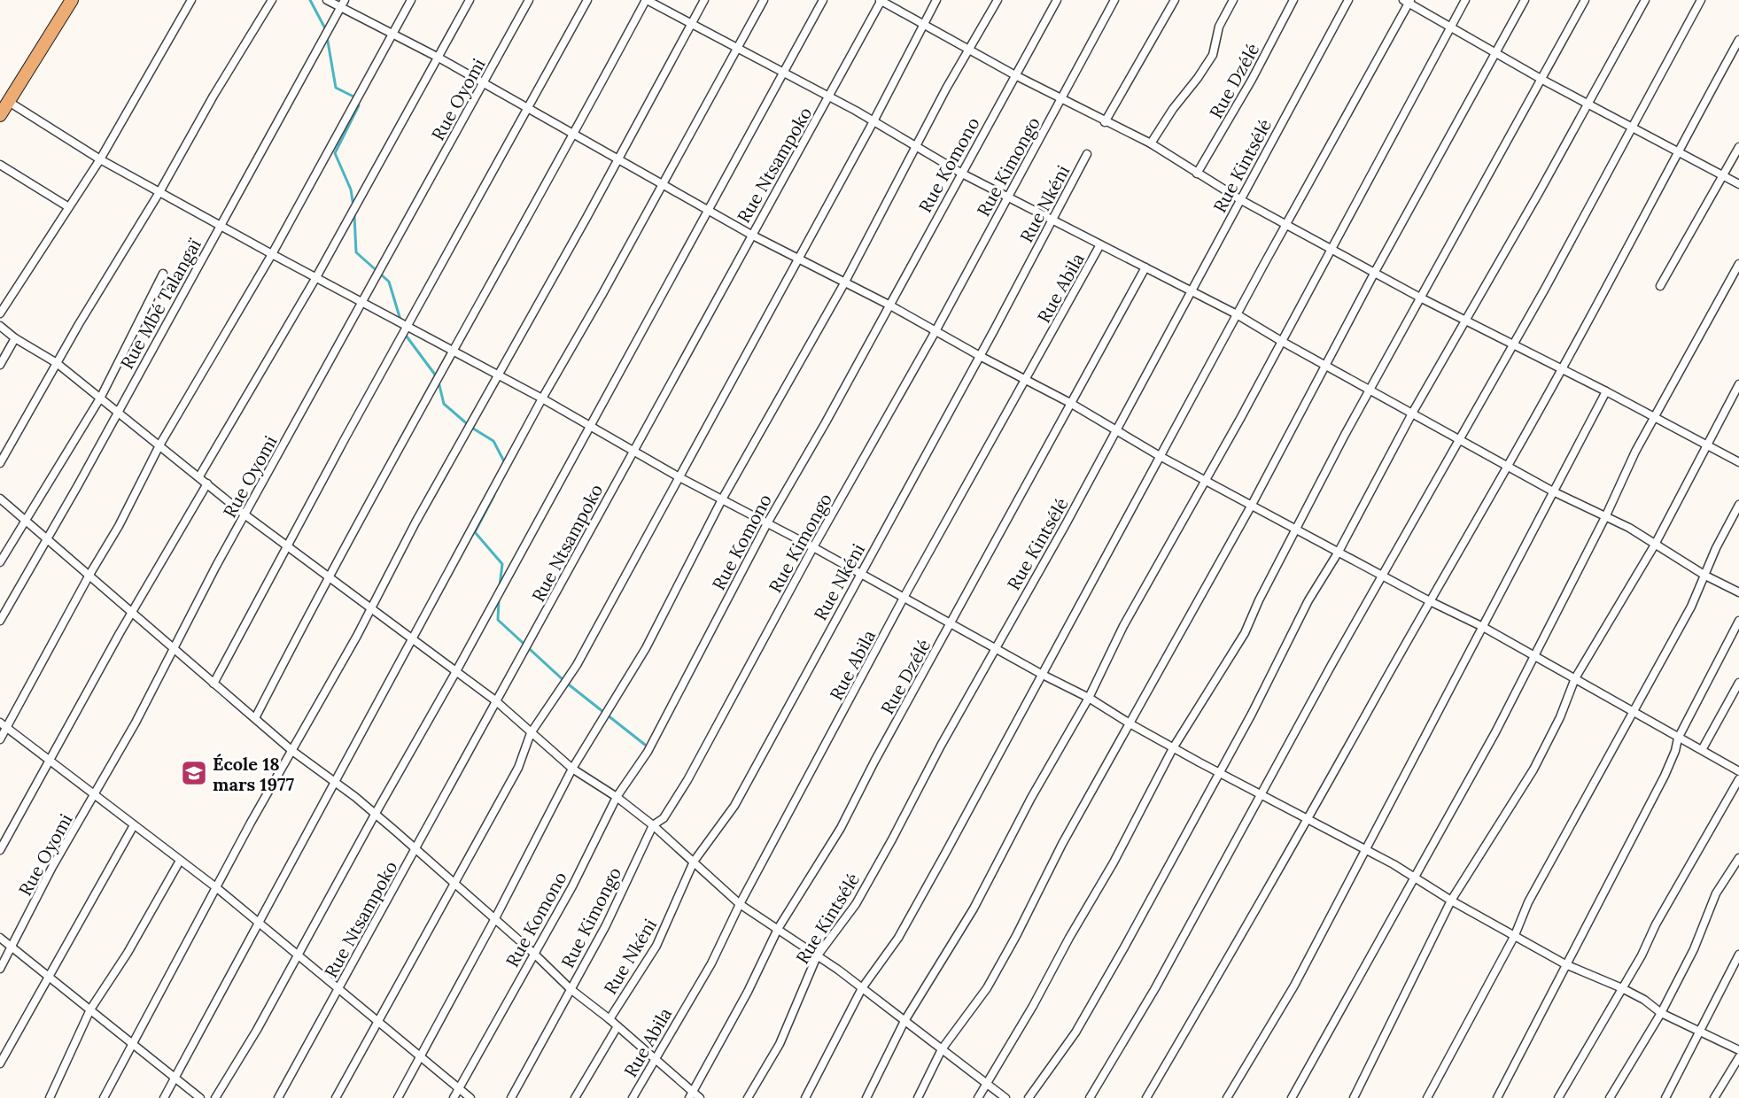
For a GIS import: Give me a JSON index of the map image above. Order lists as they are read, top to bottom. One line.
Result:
{"streets":{"street":["Rue Dzélé","Rue Oyomi","Rue Ntsampoko","Rue Komono","Rue Kintsélé","Rue Kimongo","Rue Nkéni","Rue Abila","Rue Mbé Talangaï"]},"places":{"school or university":["École 18 mars 1977"]}}
